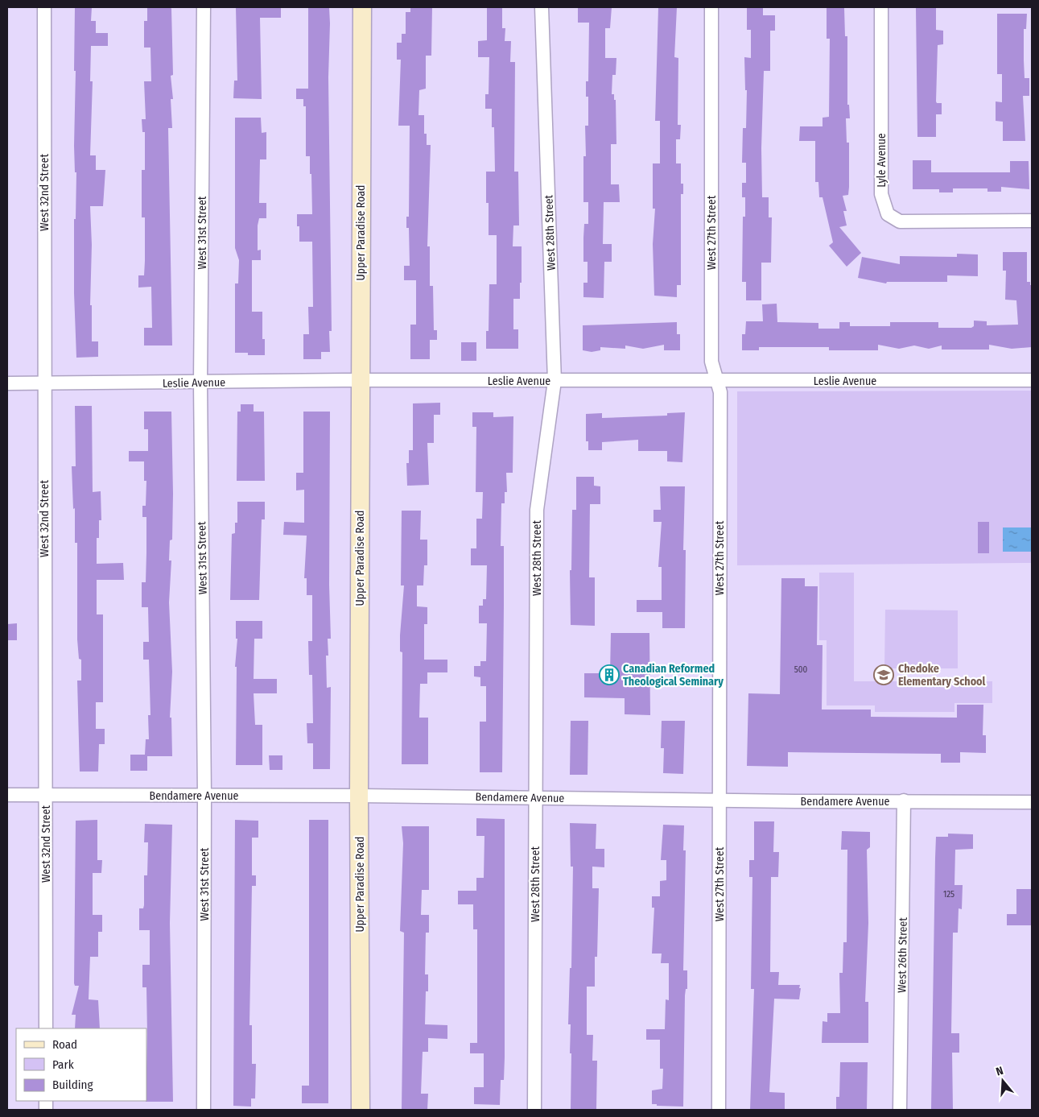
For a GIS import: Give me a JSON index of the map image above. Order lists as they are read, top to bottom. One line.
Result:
{"streets":{"street":["Lyle Avenue","West 32nd Street","West 31st Street","Upper Paradise Road","West 28th Street","West 27th Street","Leslie Avenue","Bendamere Avenue","West 26th Street"]},"crossings":[["West 32nd Street","Leslie Avenue"],["West 32nd Street","Bendamere Avenue"],["West 31st Street","Leslie Avenue"],["West 31st Street","Bendamere Avenue"],["Upper Paradise Road","Leslie Avenue"],["Upper Paradise Road","Bendamere Avenue"],["West 28th Street","Leslie Avenue"],["West 28th Street","Bendamere Avenue"],["West 27th Street","Leslie Avenue"],["West 27th Street","Bendamere Avenue"],["Bendamere Avenue","West 26th Street"]],"places":{"building":["Canadian Reformed Theological Seminary"],"school or university":["Chedoke Elementary School"]},"house_numbers":["500","125"],"legend":["Road","Park","Building"],"north":"top"}
